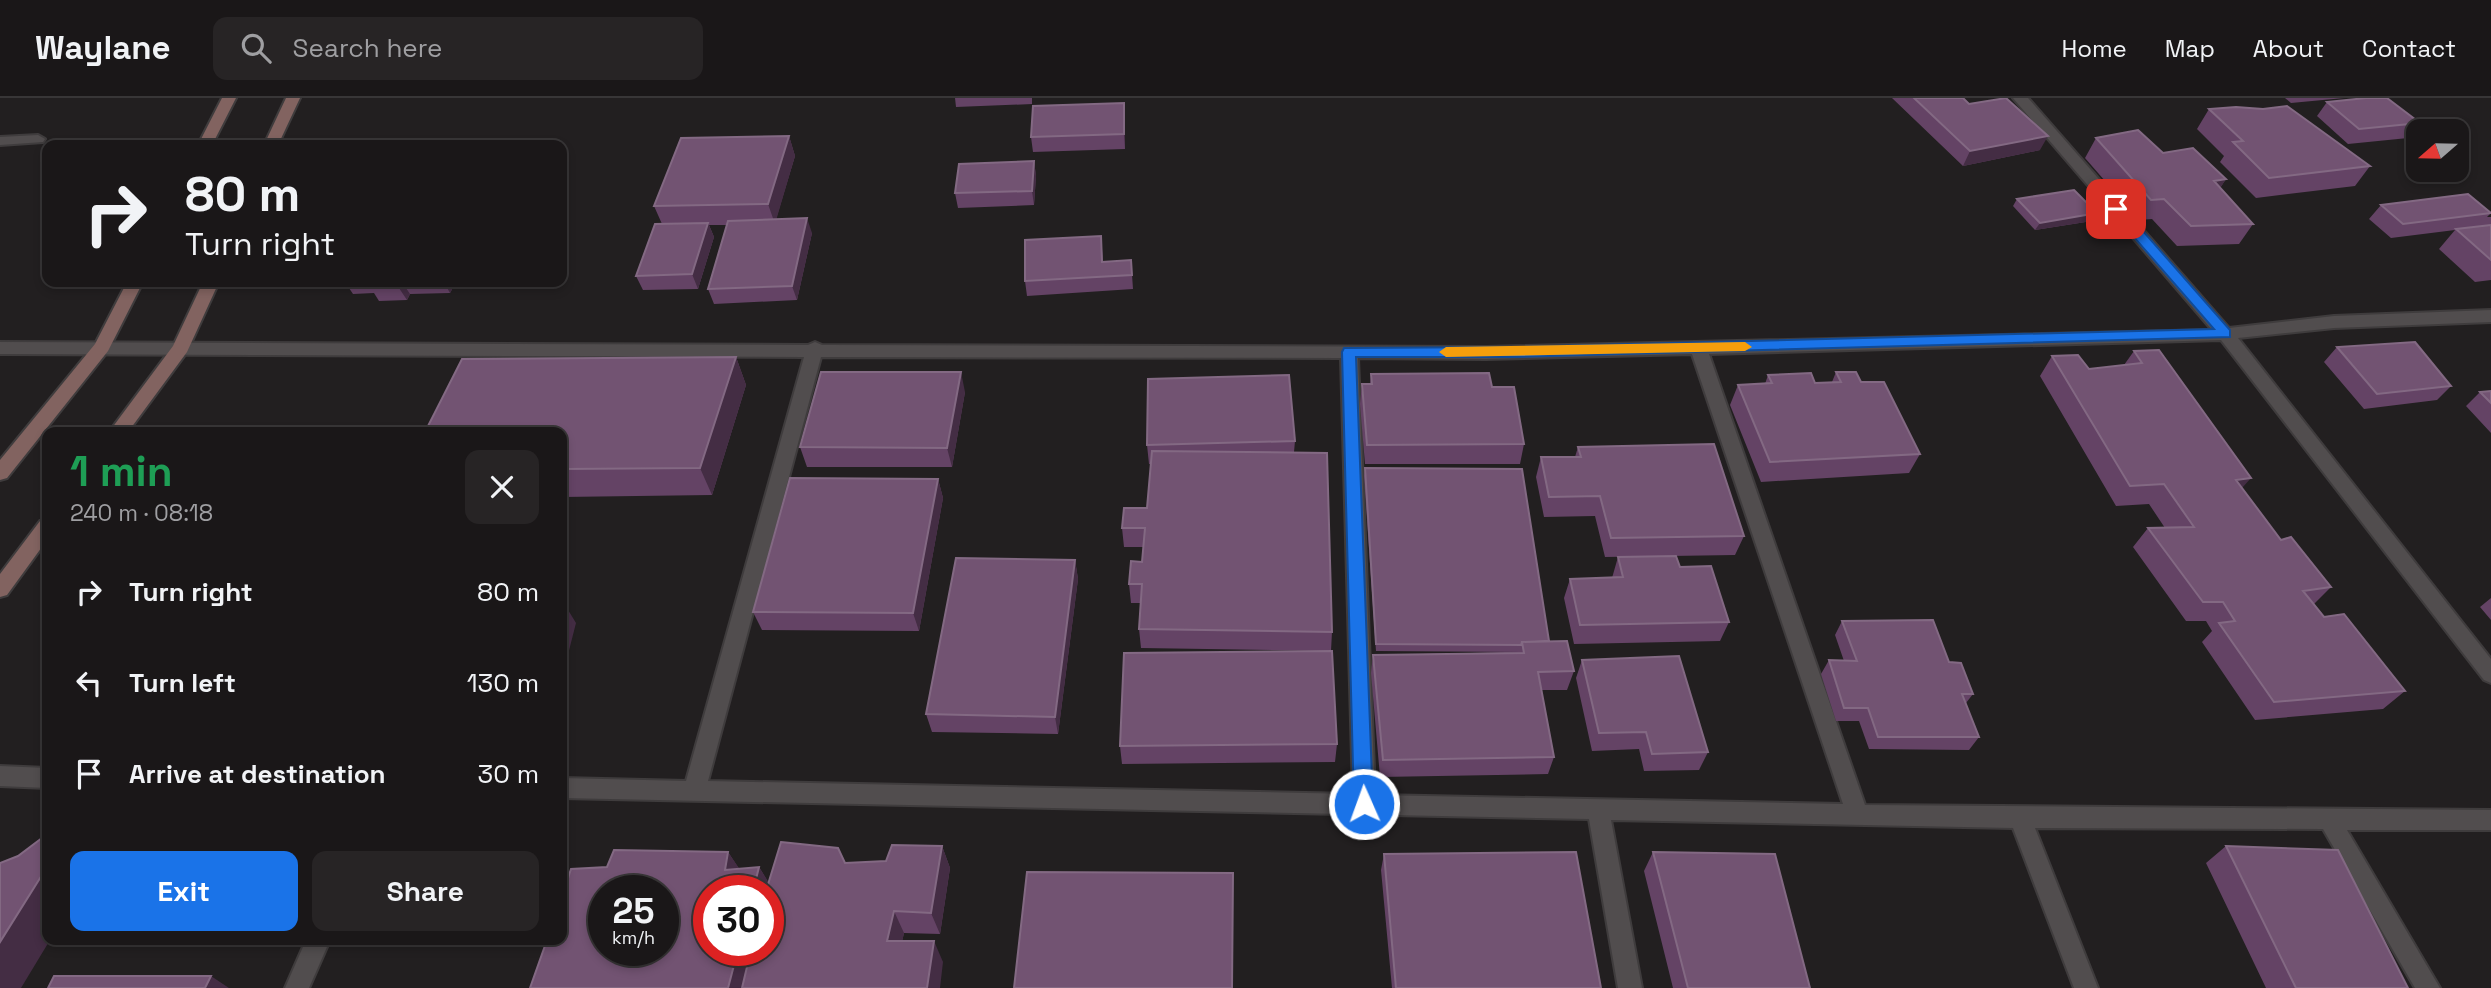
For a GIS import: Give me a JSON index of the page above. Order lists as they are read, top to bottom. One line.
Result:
{"north":"left","page":{"header":"Waylane","search":"Search here","nav":["Home","Map","About","Contact"],"turn":["80 m","Turn right"],"heading":["1 min","240 m · 08:18"],"list":[{"name":"Turn right","value":"80 m"},{"name":"Turn left","value":"130 m"},{"name":"Arrive at destination","value":"30 m"}],"buttons":["Exit","Share"],"speed":"25 km/h","limit":"30"}}
